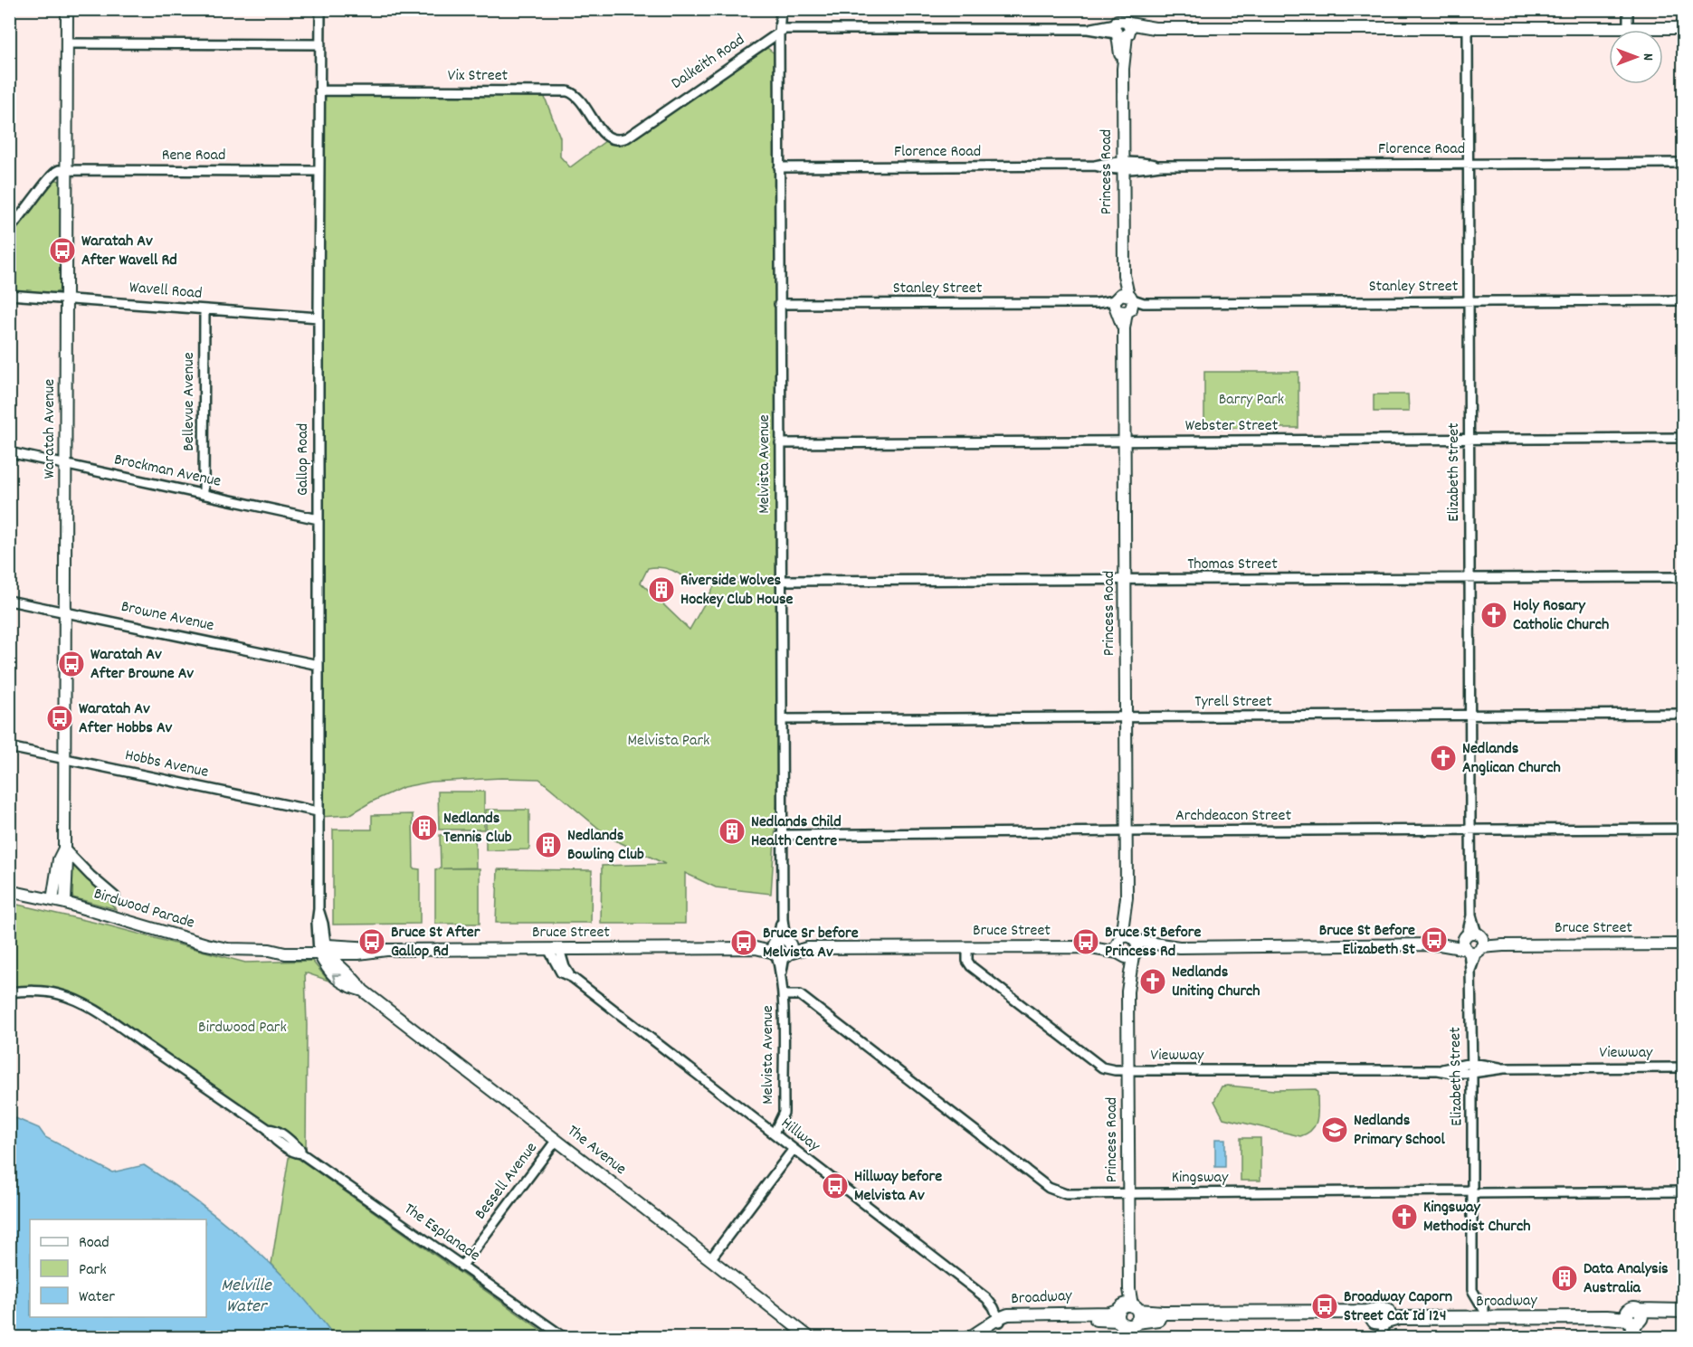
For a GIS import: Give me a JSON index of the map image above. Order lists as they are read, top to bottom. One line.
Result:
{"streets":{"main road":["Princess Road","Broadway"],"street":["Dalkeith Road","Vix Street","Florence Road","Rene Road","Stanley Street","Wavell Road","Bellevue Avenue","Webster Street","Waratah Avenue","Gallop Road","Melvista Avenue","Brockman Avenue","Elizabeth Street","Thomas Street","Browne Avenue","Tyrell Street","Hobbs Avenue","Archdeacon Street","Birdwood Parade","Bruce Street","Viewway","Hillway","The Avenue","Kingsway","Bessell Avenue","The Esplanade"]},"crossings":[["Dalkeith Road","Vix Street"],["Dalkeith Road","Princess Road"],["Dalkeith Road","Melvista Avenue"],["Dalkeith Road","Elizabeth Street"],["Vix Street","Gallop Road"],["Florence Road","Princess Road"],["Florence Road","Melvista Avenue"],["Florence Road","Elizabeth Street"],["Rene Road","Waratah Avenue"],["Rene Road","Gallop Road"],["Princess Road","Stanley Street"],["Princess Road","Webster Street"],["Princess Road","Thomas Street"],["Princess Road","Tyrell Street"],["Princess Road","Archdeacon Street"],["Princess Road","Bruce Street"],["Princess Road","Viewway"],["Princess Road","Kingsway"],["Princess Road","Broadway"],["Stanley Street","Melvista Avenue"],["Stanley Street","Elizabeth Street"],["Wavell Road","Bellevue Avenue"],["Wavell Road","Waratah Avenue"],["Wavell Road","Gallop Road"],["Bellevue Avenue","Brockman Avenue"],["Webster Street","Melvista Avenue"],["Webster Street","Elizabeth Street"],["Waratah Avenue","Brockman Avenue"],["Waratah Avenue","Browne Avenue"],["Waratah Avenue","Hobbs Avenue"],["Waratah Avenue","Birdwood Parade"],["Gallop Road","Brockman Avenue"],["Gallop Road","Browne Avenue"],["Gallop Road","Hobbs Avenue"],["Gallop Road","Birdwood Parade"],["Gallop Road","Bruce Street"],["Gallop Road","The Avenue"],["Melvista Avenue","Thomas Street"],["Melvista Avenue","Tyrell Street"],["Melvista Avenue","Archdeacon Street"],["Melvista Avenue","Bruce Street"],["Melvista Avenue","Hillway"],["Melvista Avenue","Kingsway"],["Elizabeth Street","Thomas Street"],["Elizabeth Street","Tyrell Street"],["Elizabeth Street","Archdeacon Street"],["Elizabeth Street","Bruce Street"],["Elizabeth Street","Viewway"],["Elizabeth Street","Kingsway"],["Elizabeth Street","Broadway"],["Birdwood Parade","Bruce Street"],["Birdwood Parade","The Avenue"],["Bruce Street","Viewway"],["Bruce Street","Hillway"],["Bruce Street","The Avenue"],["Hillway","Broadway"],["The Avenue","Bessell Avenue"],["Bessell Avenue","The Esplanade"]],"water":["Melville Water"],"parks":["Barry Park","Melvista Park","Birdwood Park"],"places":{"bus stop":["Waratah Av After Wavell Rd","Waratah Av After Browne Av","Waratah Av After Hobbs Av","Bruce St Before Elizabeth St","Bruce St After Gallop Rd","Bruce St Before Princess Rd","Bruce Sr before Melvista Av","Hillway before Melvista Av","Broadway Caporn Street Cat Id 124"],"building":["Riverside Wolves Hockey Club House","Nedlands Tennis Club","Nedlands Child Health Centre","Nedlands Bowling Club","Data Analysis Australia"],"church":["Holy Rosary Catholic Church","Nedlands Anglican Church","Nedlands Uniting Church","Kingsway Methodist Church"],"school or university":["Nedlands Primary School"]},"legend":["Road","Park","Water"],"north":"right"}
